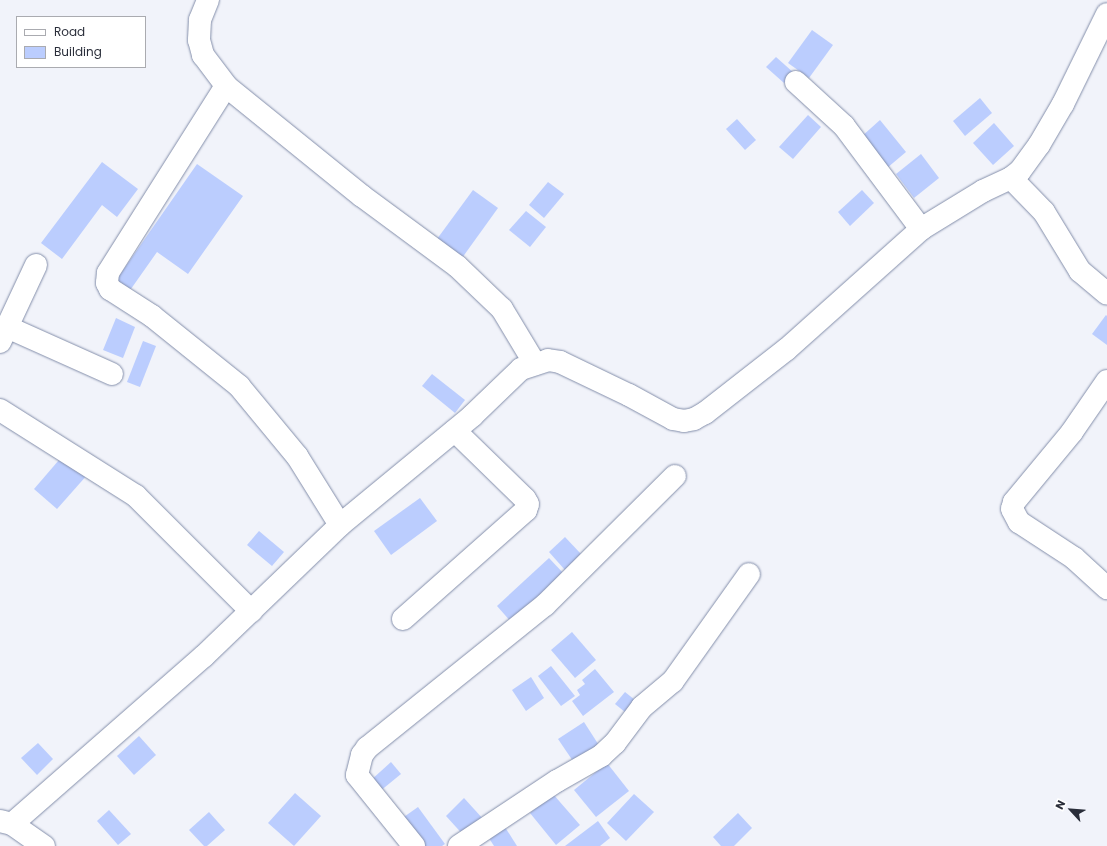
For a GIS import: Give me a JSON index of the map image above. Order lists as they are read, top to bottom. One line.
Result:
{"legend":["Road","Building"],"north":"top left"}
